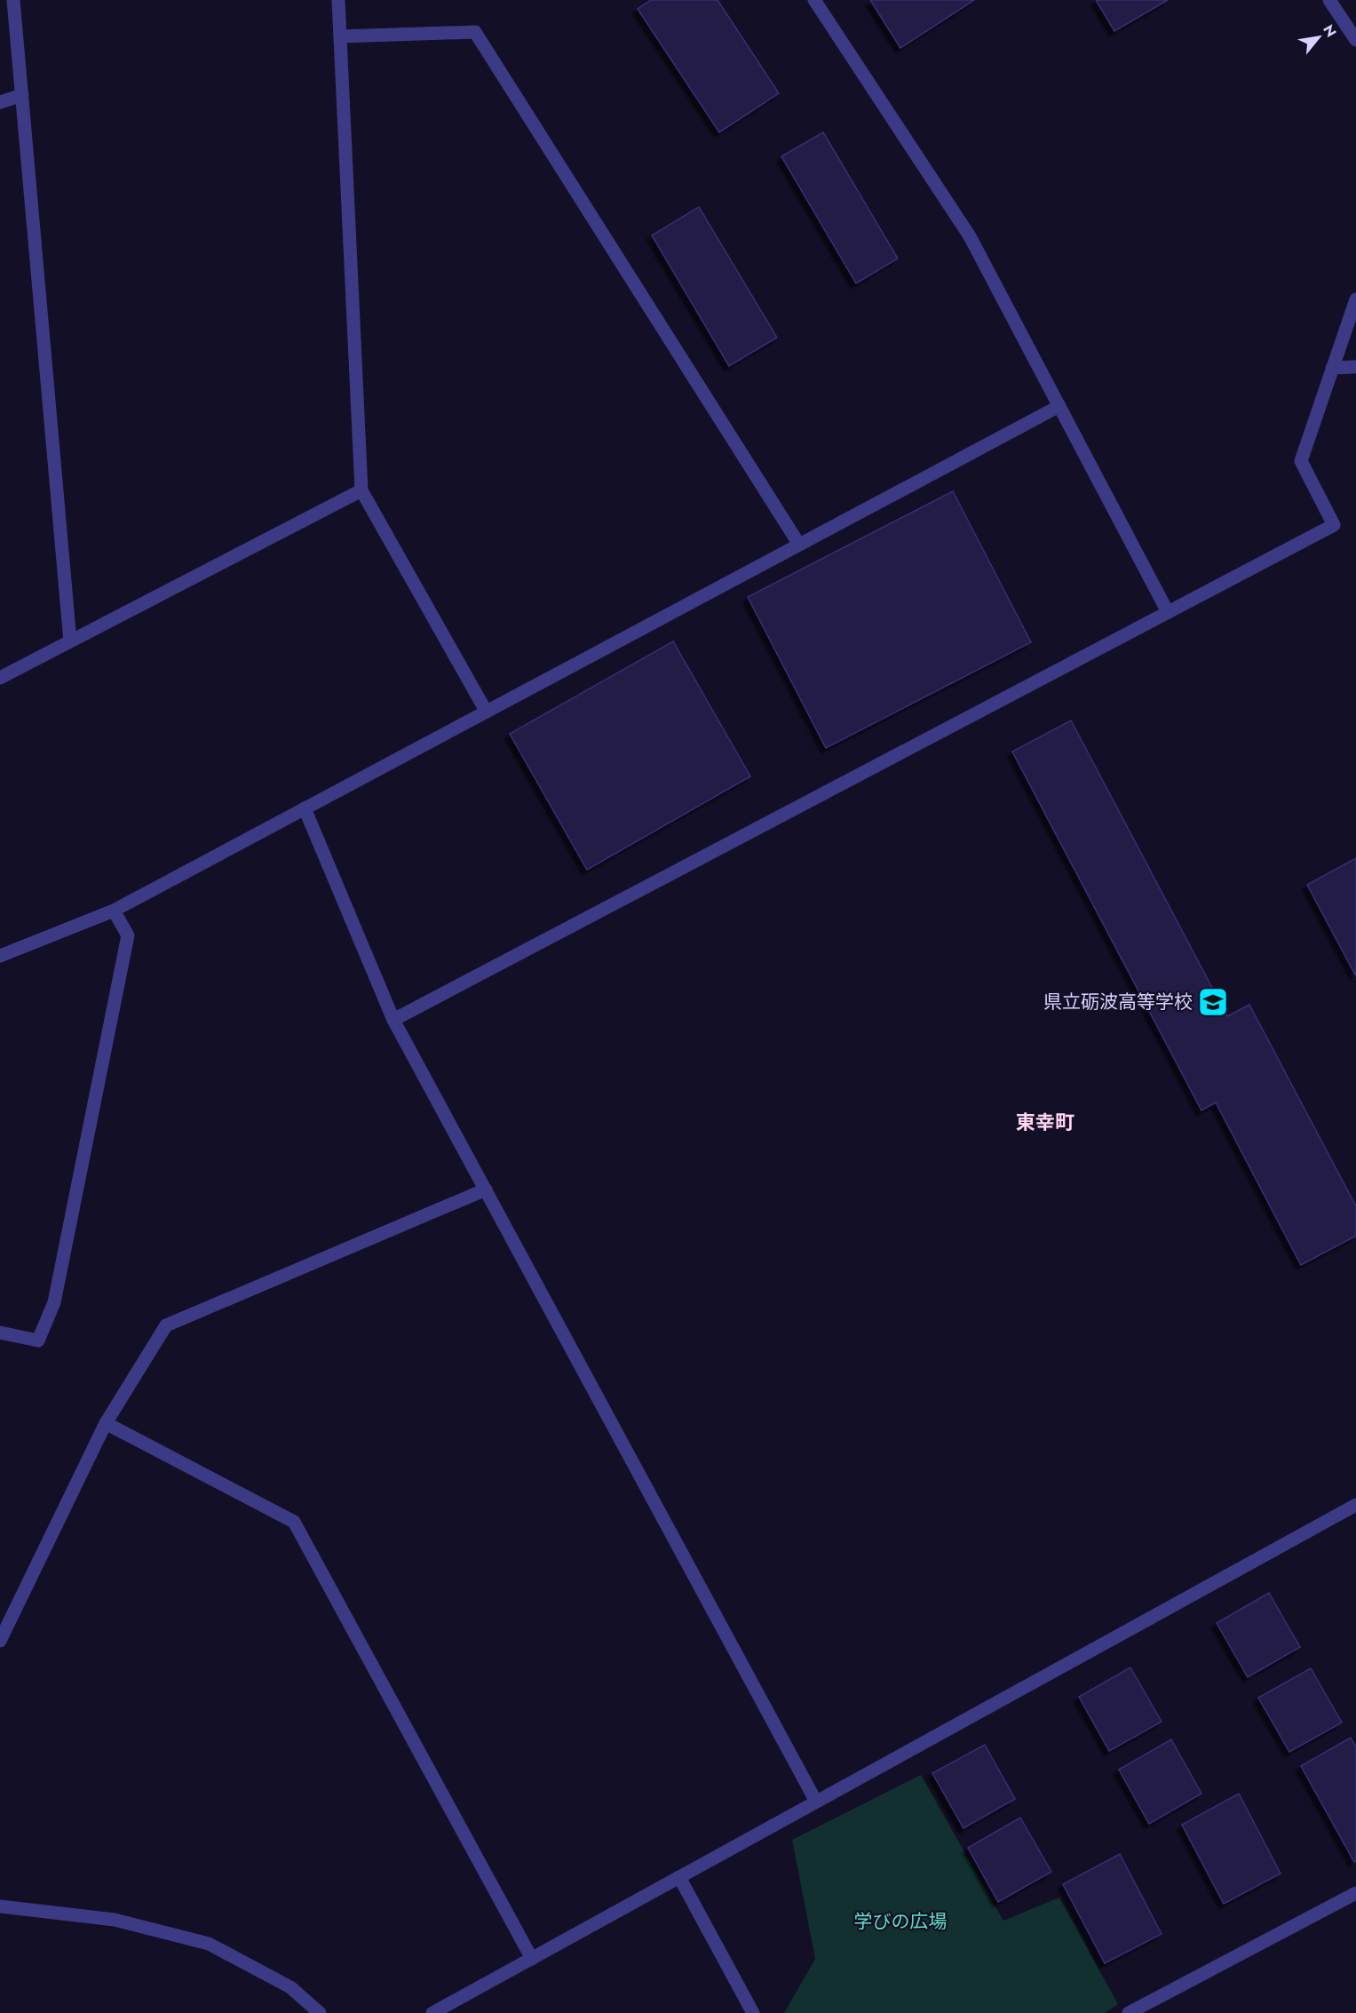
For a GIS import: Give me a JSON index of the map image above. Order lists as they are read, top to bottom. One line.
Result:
{"districts":["東幸町"],"parks":["学びの広場"],"places":{"school or university":["県立砺波高等学校"]},"north":"top right"}
